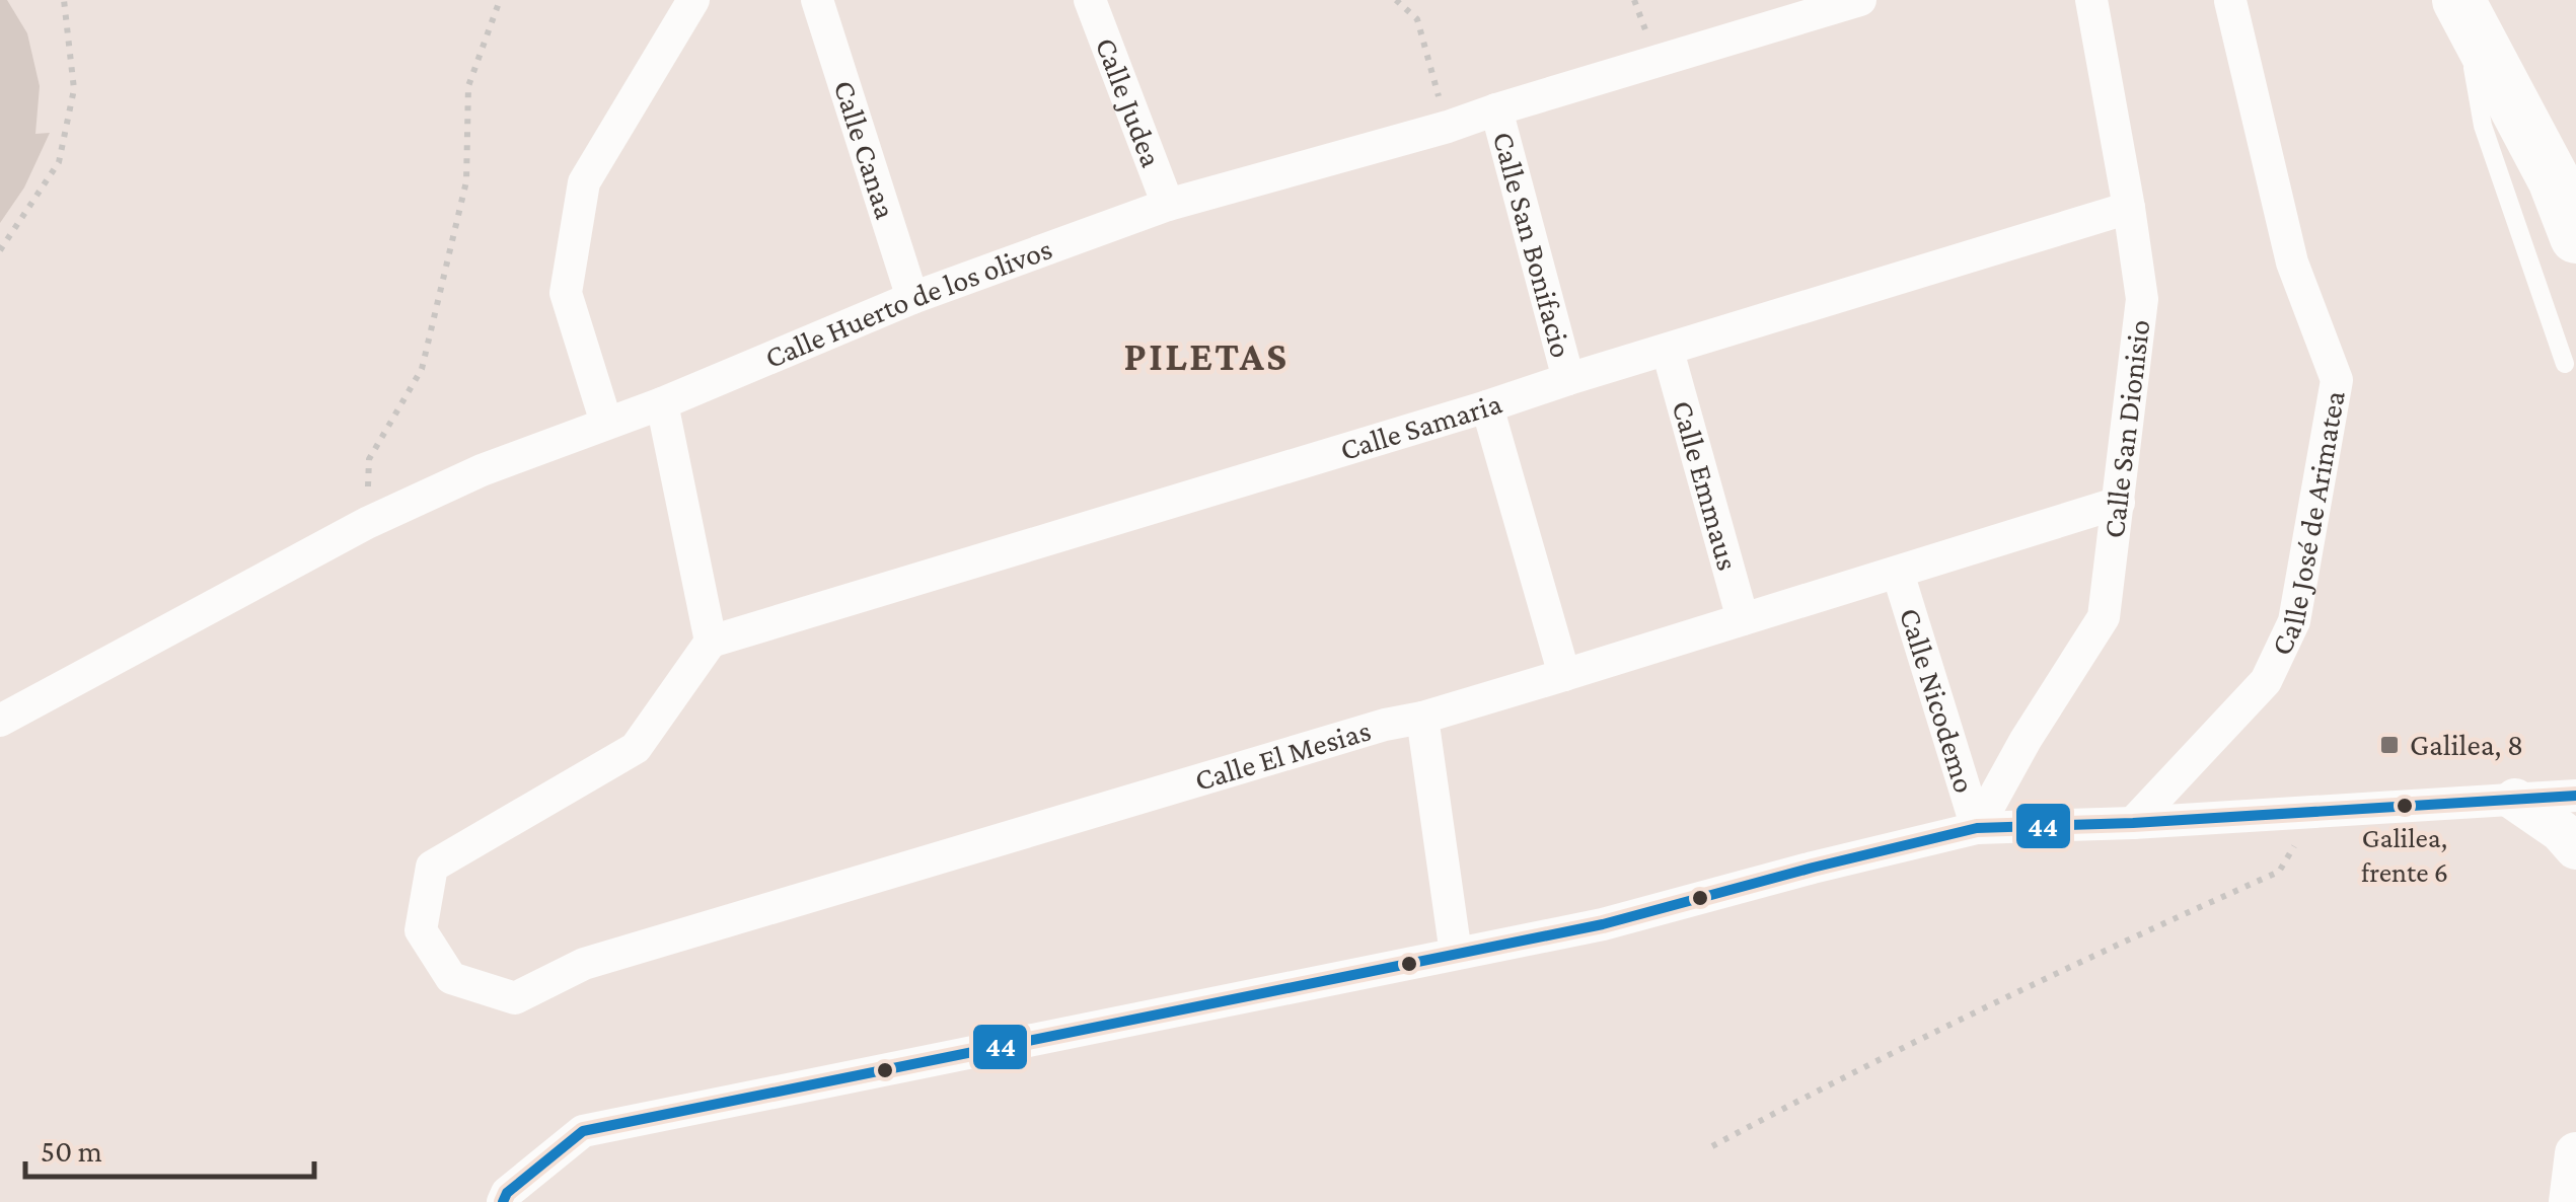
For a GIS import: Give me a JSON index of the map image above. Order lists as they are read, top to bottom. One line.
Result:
{"streets":{"street":["Calle Judea","Calle Canaa","Calle San Bonifacio","Calle Huerto de los olivos","Calle Samaria","Calle San Dionisio","Calle Emmaus","Calle José de Arimatea","Calle Nicodemo","Calle El Mesias"]},"crossings":[["Calle Judea","Calle Huerto de los olivos"],["Calle Canaa","Calle Huerto de los olivos"],["Calle San Bonifacio","Calle Huerto de los olivos"],["Calle San Bonifacio","Calle Samaria"],["Calle Samaria","Calle San Dionisio"],["Calle Samaria","Calle Emmaus"],["Calle Samaria","Calle El Mesias"],["Calle San Dionisio","Calle Nicodemo"],["Calle San Dionisio","Calle El Mesias"],["Calle Emmaus","Calle El Mesias"],["Calle Nicodemo","Calle El Mesias"]],"districts":["PILETAS"],"places":{"transit":["Galilea, 8"],"other":["Galilea, frente 6"]},"lines":["transit line 44"],"scale_bar":"50 m"}
